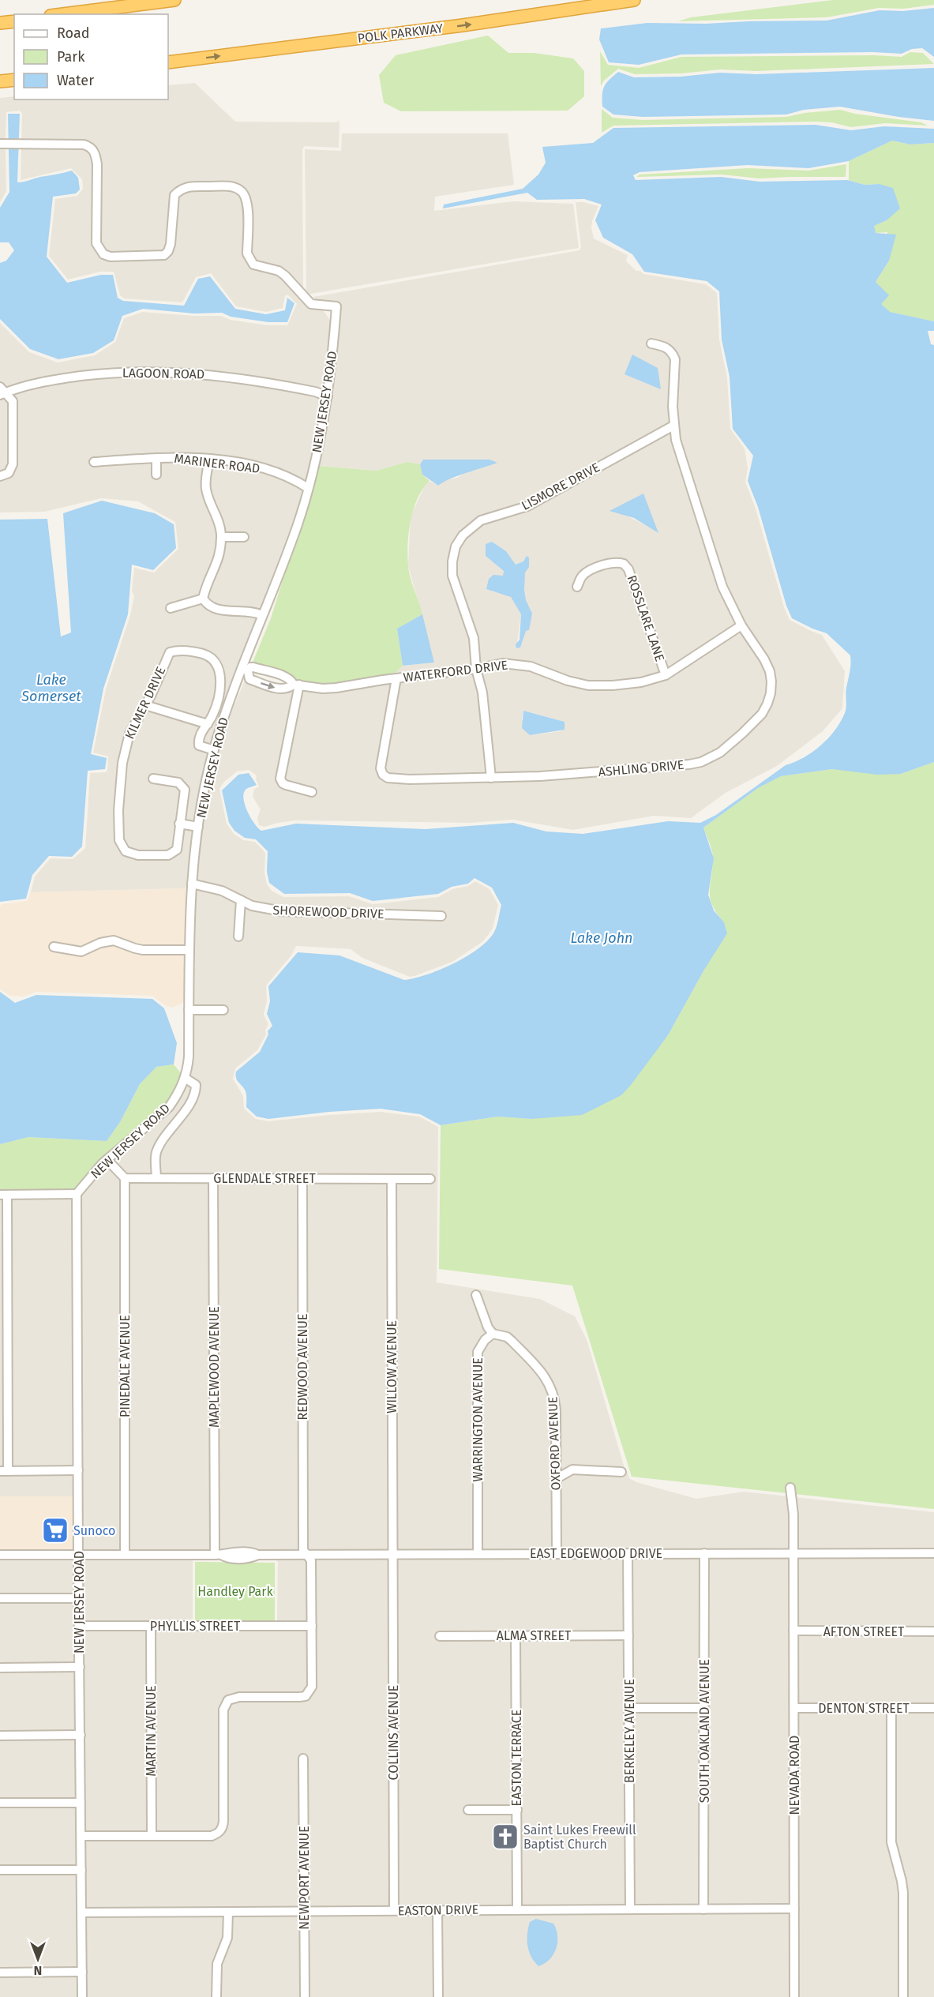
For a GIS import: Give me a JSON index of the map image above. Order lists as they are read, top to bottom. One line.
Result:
{"streets":{"highway":["POLK PARKWAY"],"street":["LAGOON ROAD","NEW JERSEY ROAD","MARINER ROAD","LISMORE DRIVE","ROSSLARE LANE","WATERFORD DRIVE","KILMER DRIVE","ASHLING DRIVE","SHOREWOOD DRIVE","GLENDALE STREET","PINEDALE AVENUE","MAPLEWOOD AVENUE","REDWOOD AVENUE","WILLOW AVENUE","WARRINGTON AVENUE","OXFORD AVENUE","EAST EDGEWOOD DRIVE","PHYLLIS STREET","AFTON STREET","ALMA STREET","DENTON STREET","MARTIN AVENUE","BERKELEY AVENUE","SOUTH OAKLAND AVENUE","COLLINS AVENUE","EASTON TERRACE","NEVADA ROAD","NEWPORT AVENUE","EASTON DRIVE"]},"crossings":[["LAGOON ROAD","NEW JERSEY ROAD"],["NEW JERSEY ROAD","MARINER ROAD"],["NEW JERSEY ROAD","WATERFORD DRIVE"],["NEW JERSEY ROAD","KILMER DRIVE"],["NEW JERSEY ROAD","SHOREWOOD DRIVE"],["NEW JERSEY ROAD","EAST EDGEWOOD DRIVE"],["NEW JERSEY ROAD","PHYLLIS STREET"],["NEW JERSEY ROAD","EASTON DRIVE"],["LISMORE DRIVE","WATERFORD DRIVE"],["LISMORE DRIVE","ASHLING DRIVE"],["ROSSLARE LANE","WATERFORD DRIVE"],["WATERFORD DRIVE","ASHLING DRIVE"],["GLENDALE STREET","PINEDALE AVENUE"],["GLENDALE STREET","MAPLEWOOD AVENUE"],["GLENDALE STREET","REDWOOD AVENUE"],["GLENDALE STREET","WILLOW AVENUE"],["PINEDALE AVENUE","EAST EDGEWOOD DRIVE"],["MAPLEWOOD AVENUE","EAST EDGEWOOD DRIVE"],["REDWOOD AVENUE","EAST EDGEWOOD DRIVE"],["REDWOOD AVENUE","PHYLLIS STREET"],["REDWOOD AVENUE","MARTIN AVENUE"],["WILLOW AVENUE","EAST EDGEWOOD DRIVE"],["WILLOW AVENUE","COLLINS AVENUE"],["WARRINGTON AVENUE","OXFORD AVENUE"],["WARRINGTON AVENUE","EAST EDGEWOOD DRIVE"],["OXFORD AVENUE","EAST EDGEWOOD DRIVE"],["EAST EDGEWOOD DRIVE","BERKELEY AVENUE"],["EAST EDGEWOOD DRIVE","SOUTH OAKLAND AVENUE"],["EAST EDGEWOOD DRIVE","COLLINS AVENUE"],["EAST EDGEWOOD DRIVE","NEVADA ROAD"],["PHYLLIS STREET","MARTIN AVENUE"],["AFTON STREET","NEVADA ROAD"],["ALMA STREET","BERKELEY AVENUE"],["ALMA STREET","EASTON TERRACE"],["DENTON STREET","NEVADA ROAD"],["BERKELEY AVENUE","EASTON DRIVE"],["SOUTH OAKLAND AVENUE","EASTON DRIVE"],["COLLINS AVENUE","EASTON DRIVE"],["EASTON TERRACE","EASTON DRIVE"],["NEVADA ROAD","EASTON DRIVE"],["NEWPORT AVENUE","EASTON DRIVE"]],"one_way":["POLK PARKWAY"],"water":["Lake Somerset","Lake John"],"parks":["Handley Park"],"places":{"supermarket":["Sunoco"],"church":["Saint Lukes Freewill Baptist Church"]},"legend":["Road","Park","Water"],"north":"bottom"}
